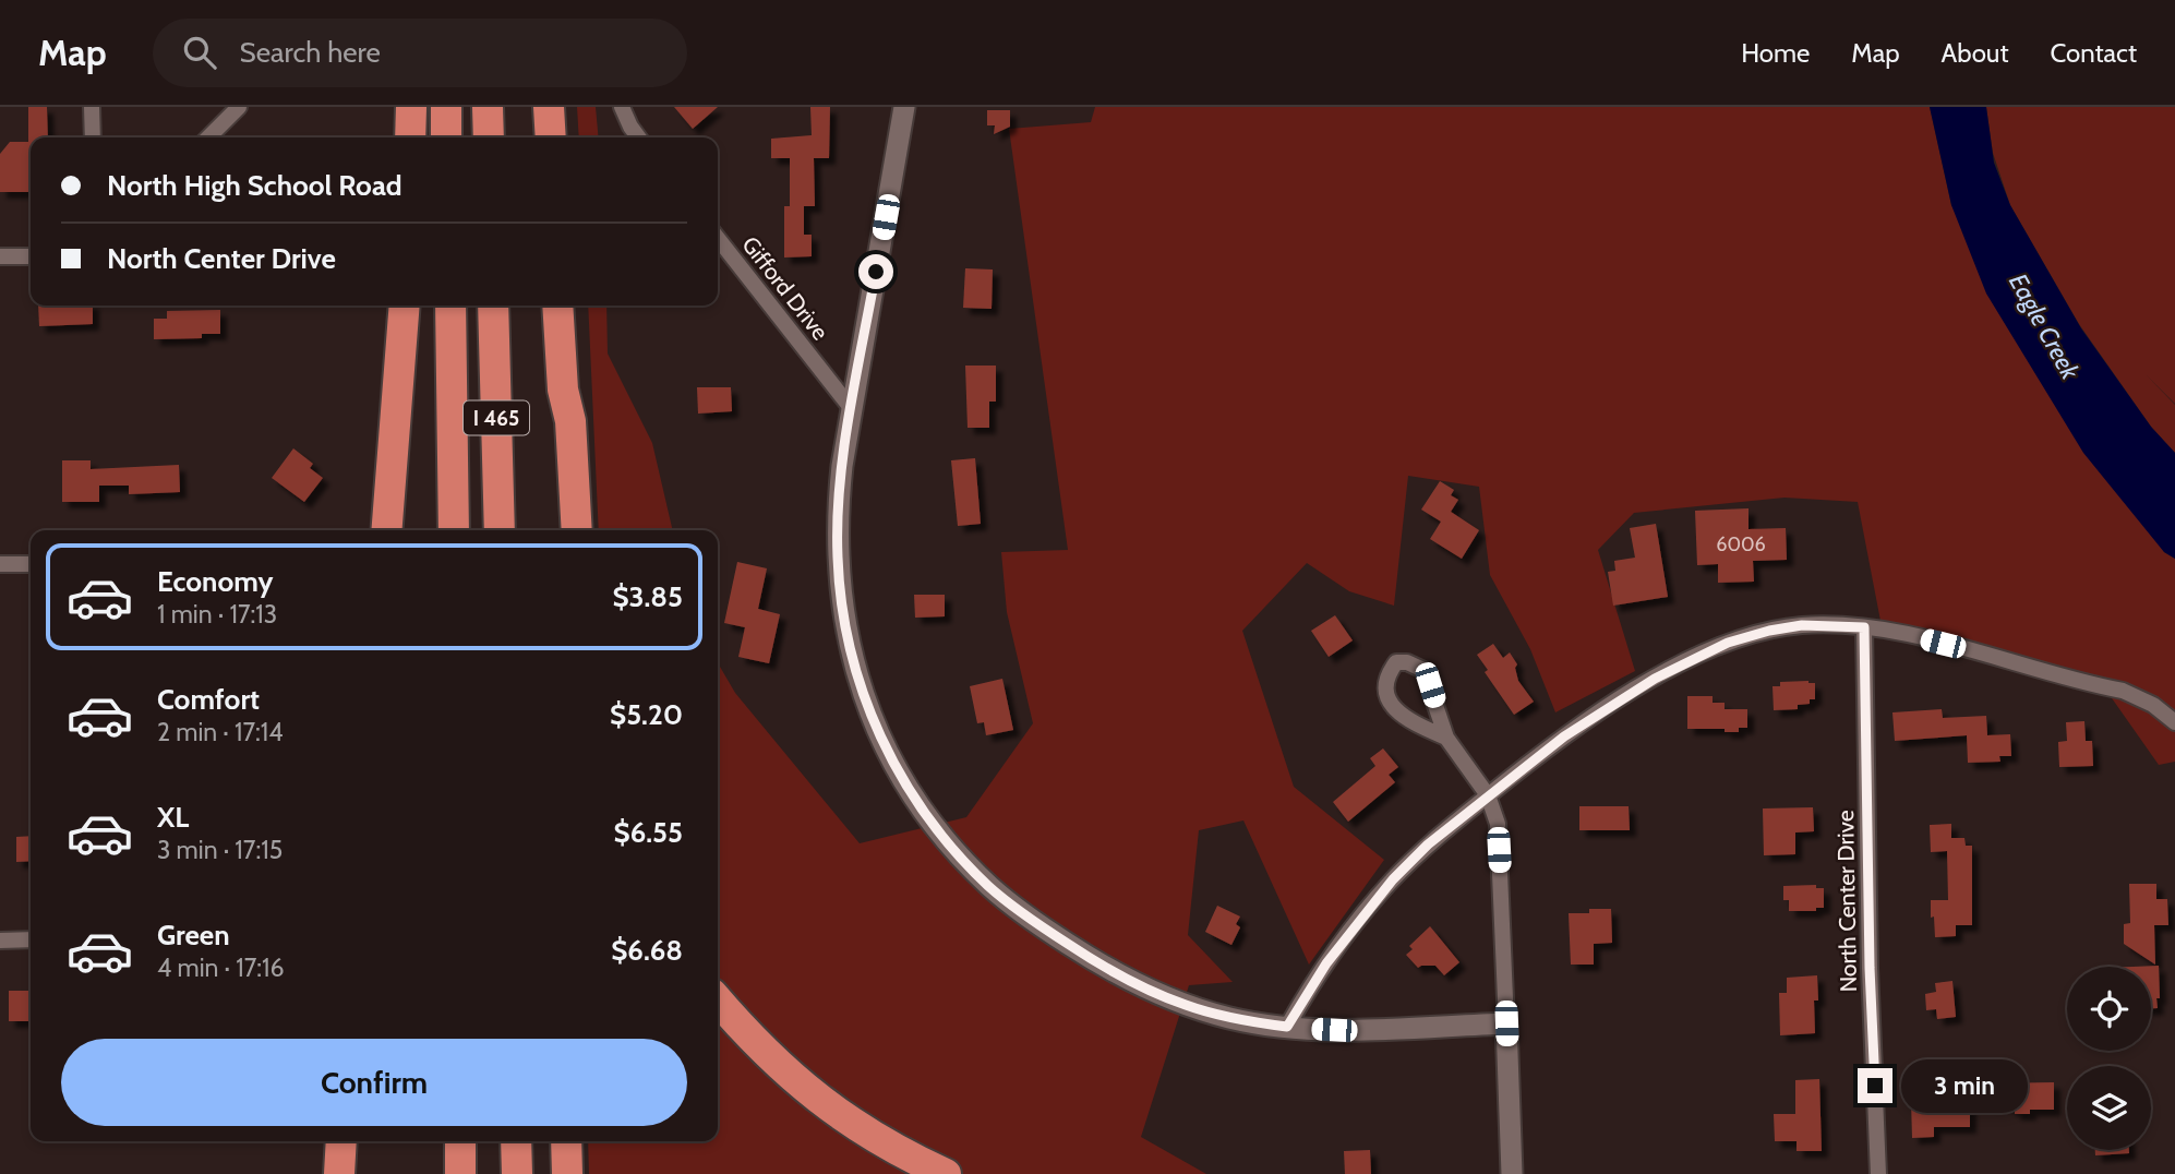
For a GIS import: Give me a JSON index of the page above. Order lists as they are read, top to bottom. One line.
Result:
{"streets":{"highway":["I 465"],"street":["Gifford Drive","North Center Drive"]},"water":["Eagle Creek"],"house_numbers":["6006"],"page":{"header":"Map","search":"Search here","nav":["Home","Map","About","Contact"],"banner":["North High School Road","North Center Drive"],"list":[{"name":"Economy","note":"1 min · 17:13","value":"$3.85"},{"name":"Comfort","note":"2 min · 17:14","value":"$5.20"},{"name":"XL","note":"3 min · 17:15","value":"$6.55"},{"name":"Green","note":"4 min · 17:16","value":"$6.68"}],"buttons":"Confirm","bubble":"3 min"}}
